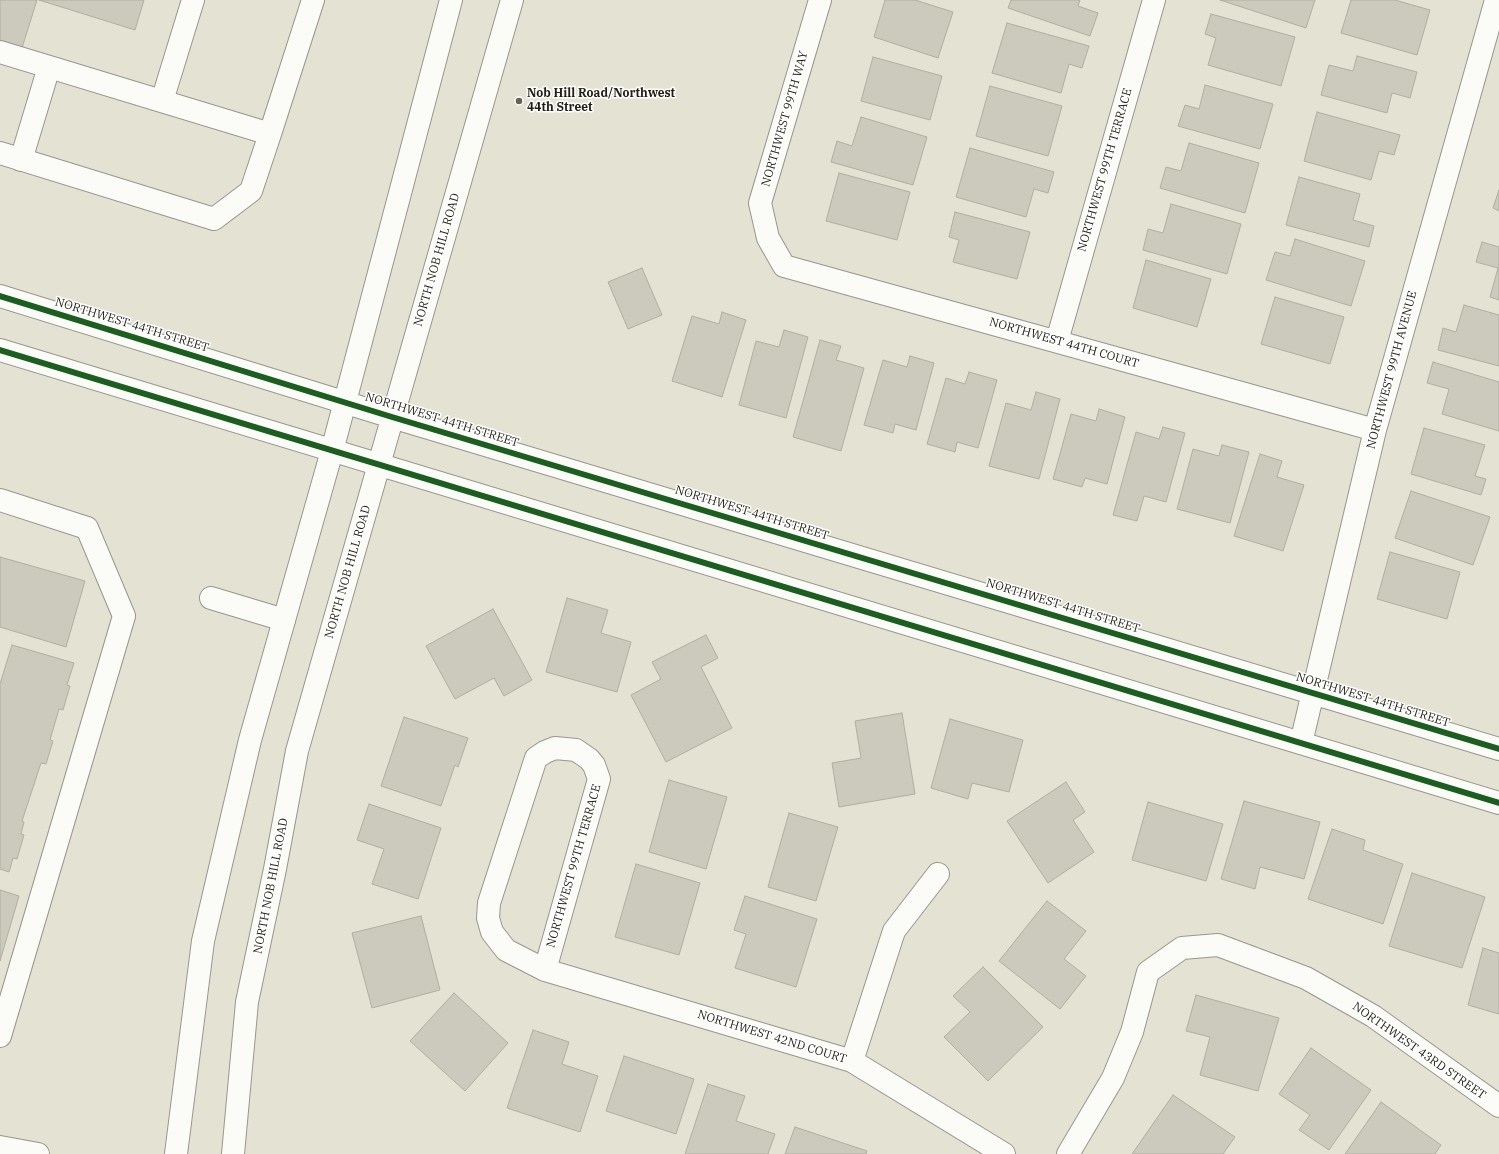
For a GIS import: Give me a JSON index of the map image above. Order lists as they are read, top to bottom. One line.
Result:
{"streets":{"street":["NORTHWEST 99TH WAY","NORTHWEST 99TH TERRACE","NORTH NOB HILL ROAD","NORTHWEST 44TH STREET","NORTHWEST 44TH COURT","NORTHWEST 99TH AVENUE","NORTHWEST 42ND COURT","NORTHWEST 43RD STREET"]},"crossings":[["NORTHWEST 99TH WAY","NORTHWEST 44TH COURT"],["NORTHWEST 99TH TERRACE","NORTHWEST 44TH COURT"],["NORTHWEST 99TH TERRACE","NORTHWEST 42ND COURT"],["NORTH NOB HILL ROAD","NORTHWEST 44TH STREET"],["NORTHWEST 44TH STREET","NORTHWEST 99TH AVENUE"],["NORTHWEST 44TH COURT","NORTHWEST 99TH AVENUE"]],"places":["Nob Hill Road/Northwest 44th Street"]}
